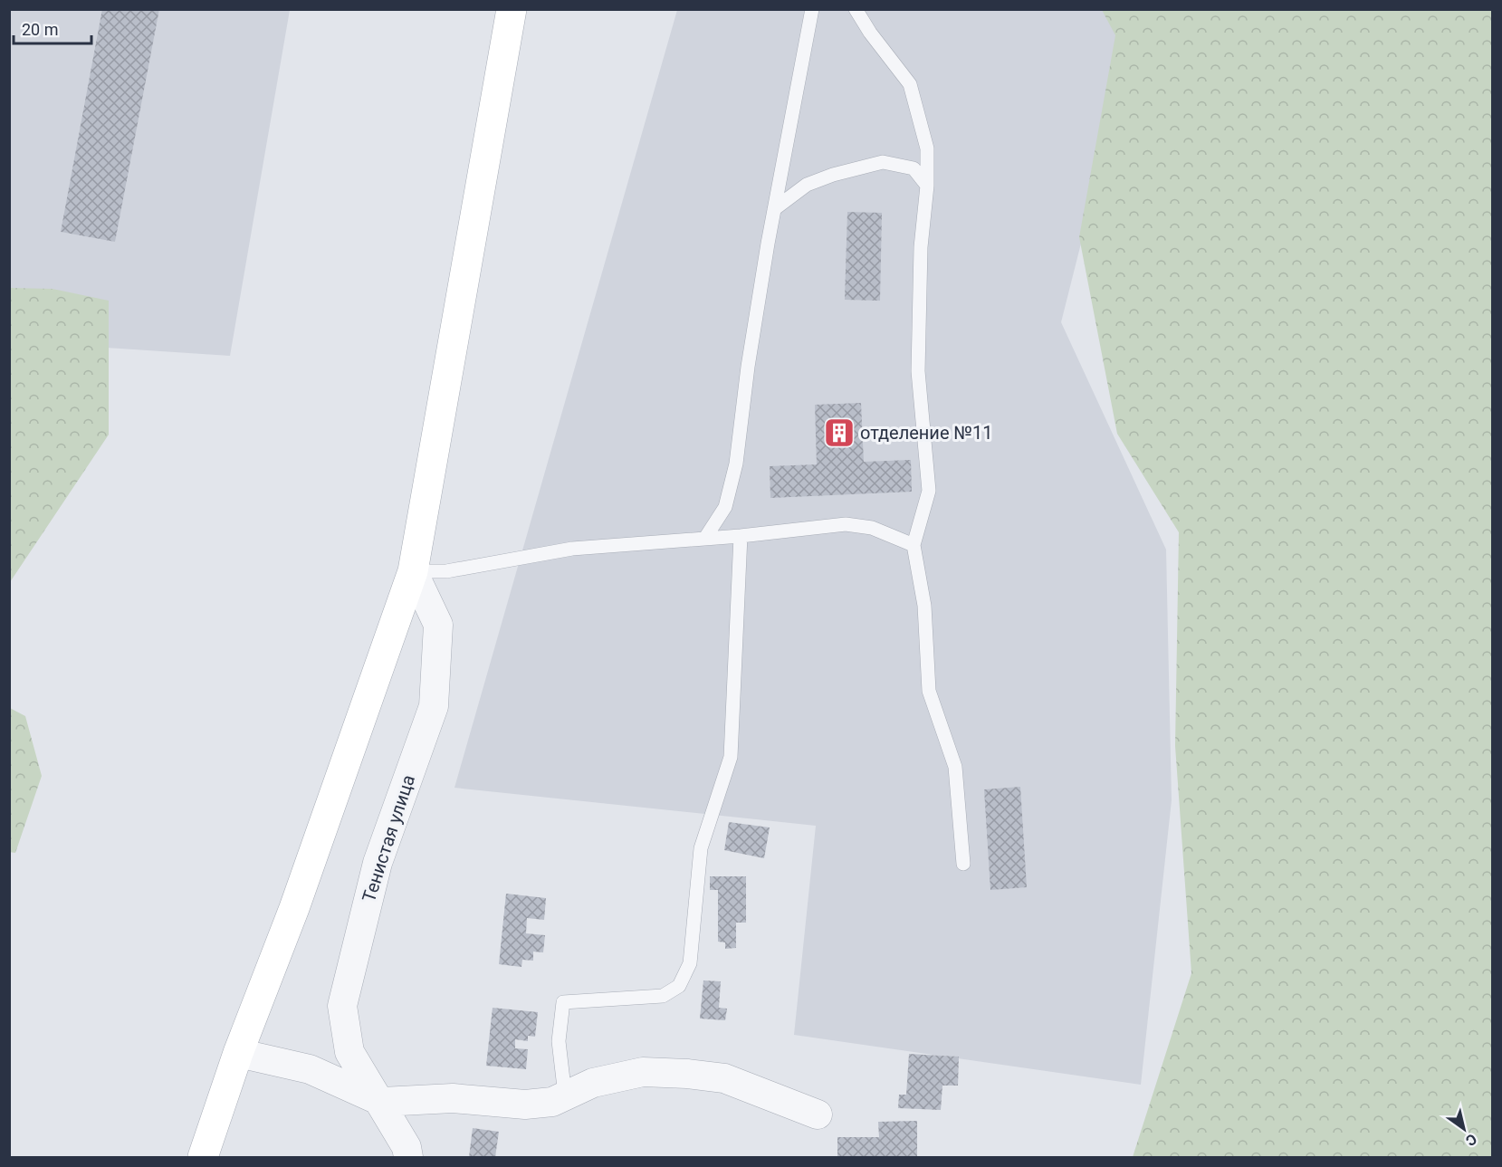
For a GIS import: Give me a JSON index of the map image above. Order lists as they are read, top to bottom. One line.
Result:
{"streets":{"street":["Тенистая улица"]},"places":{"building":["отделение №11"]},"scale_bar":"20 m","north":"bottom right"}
